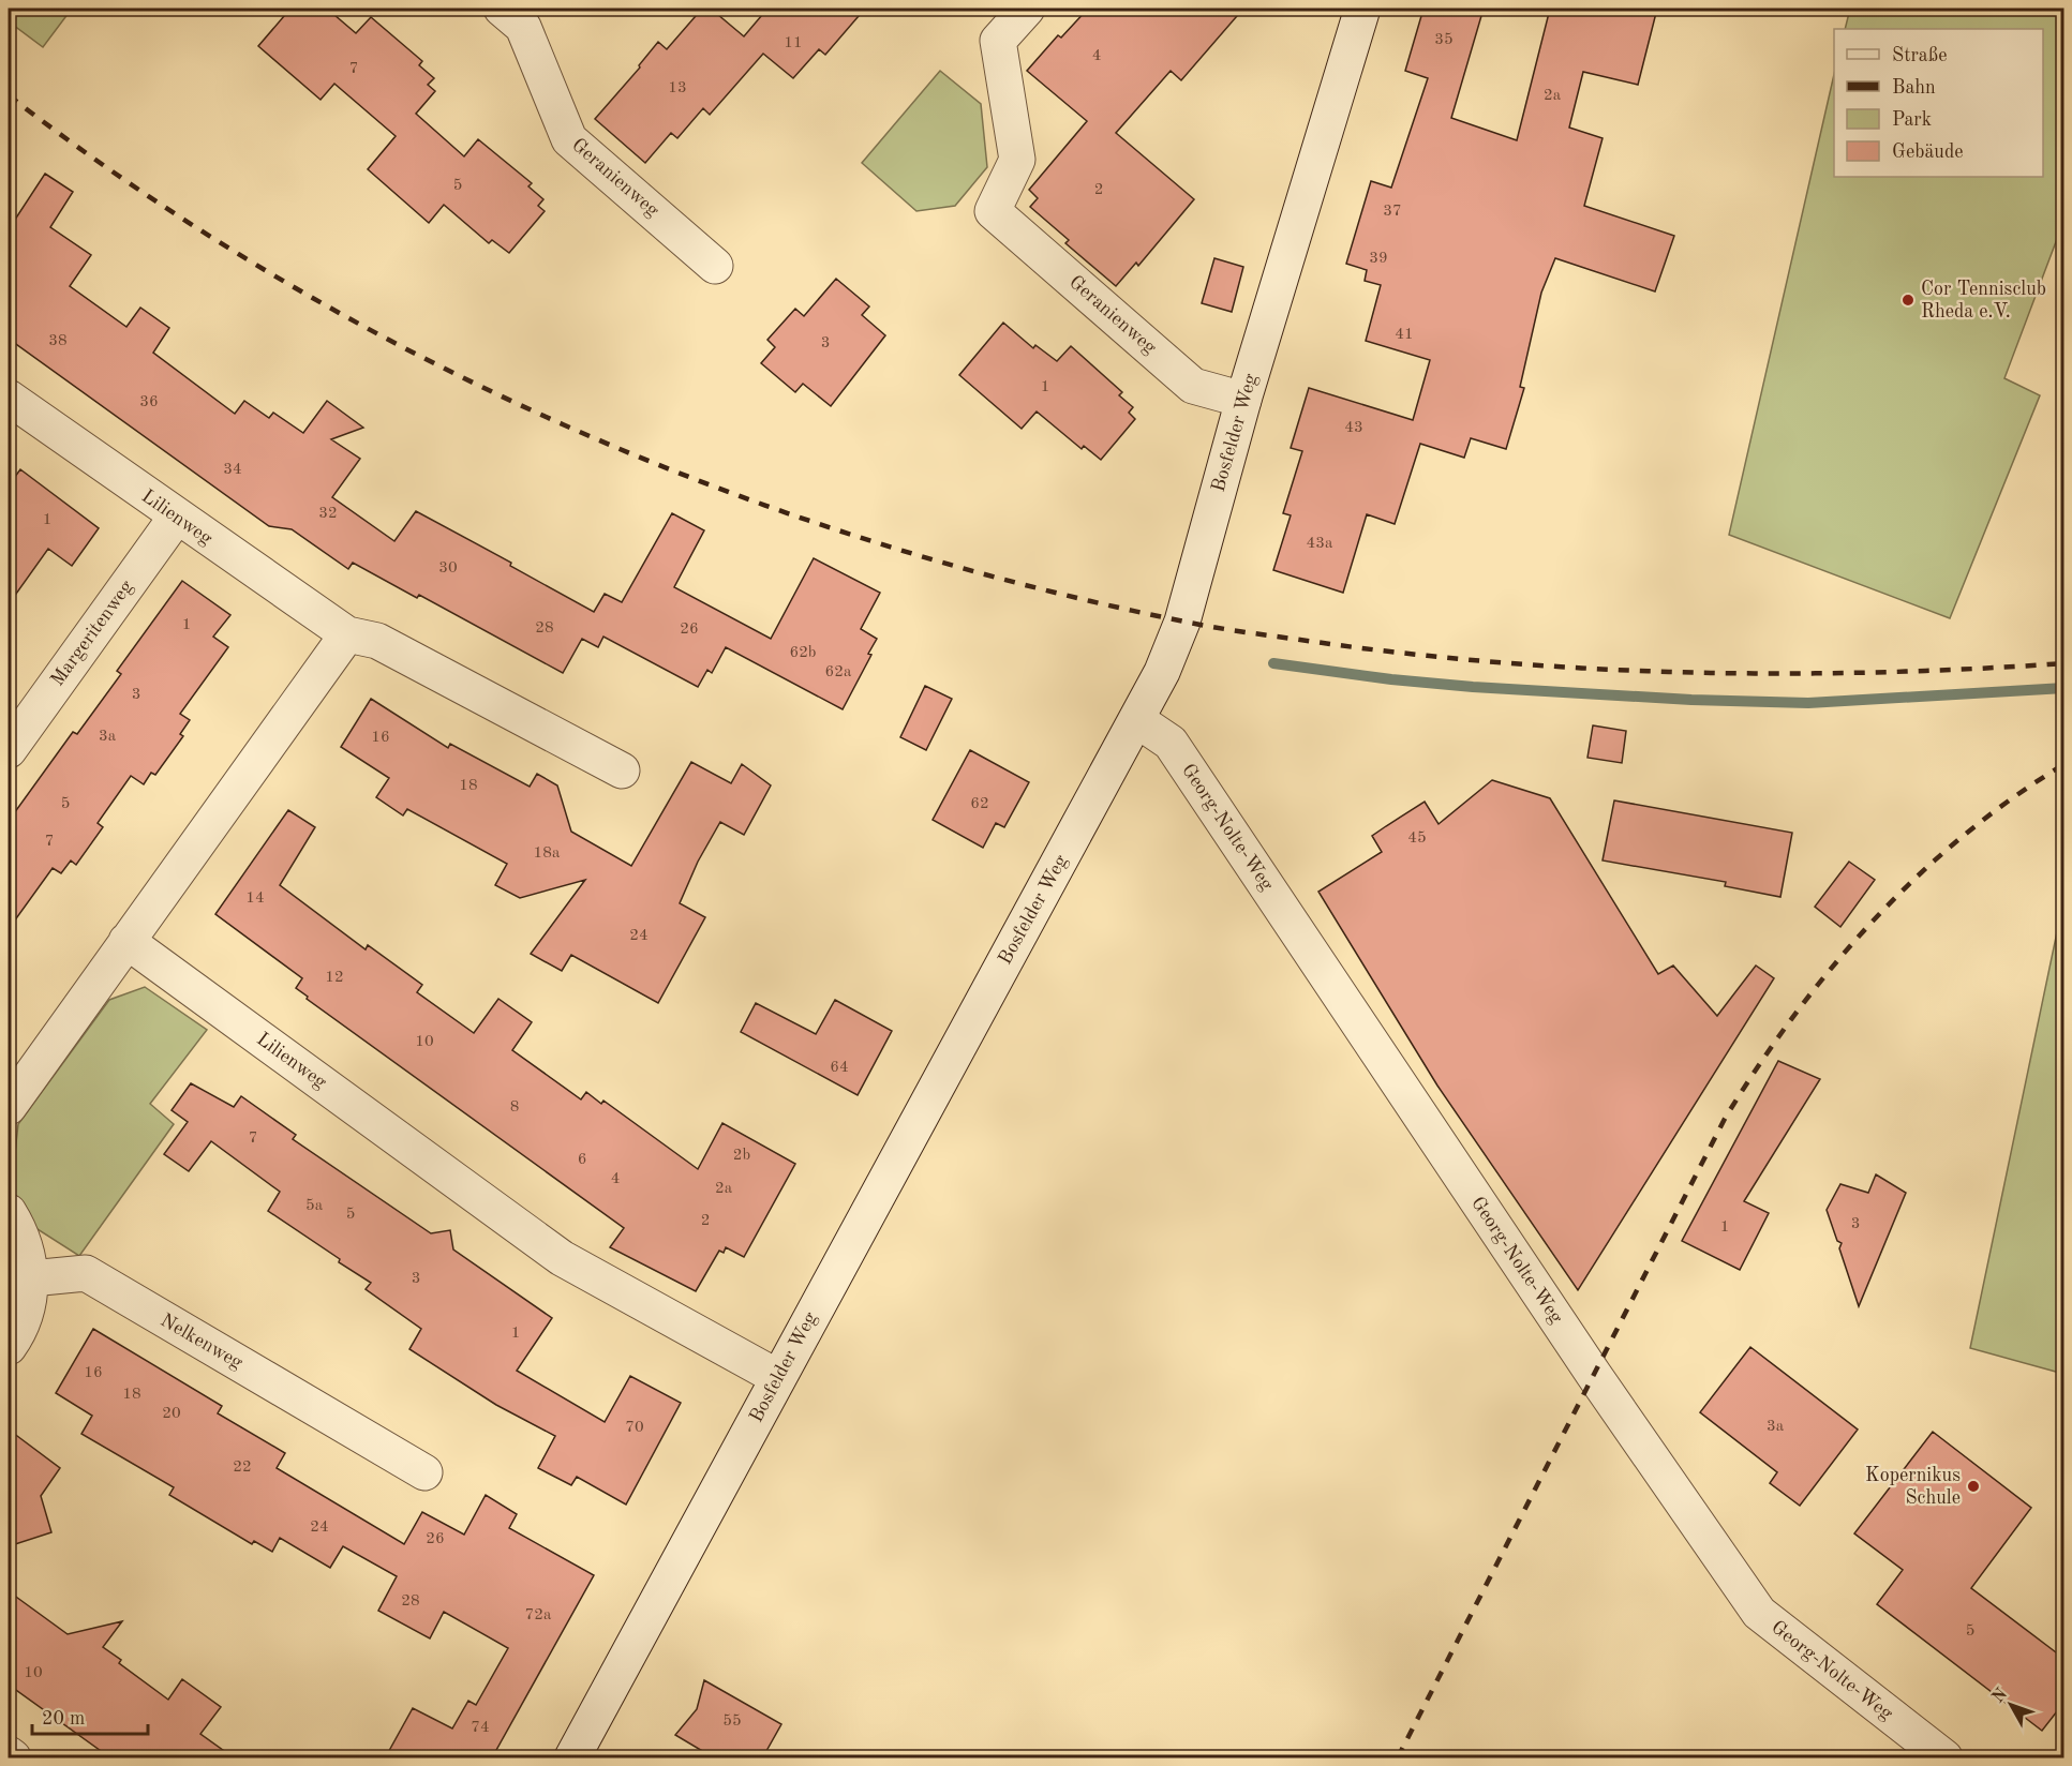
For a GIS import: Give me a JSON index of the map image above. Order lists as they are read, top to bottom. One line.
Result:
{"streets":{"street":["Geranienweg","Bosfelder Weg","Lilienweg","Margeritenweg","Georg-Nolte-Weg","Nelkenweg"]},"crossings":[["Geranienweg","Bosfelder Weg"],["Bosfelder Weg","Lilienweg"],["Bosfelder Weg","Georg-Nolte-Weg"],["Lilienweg","Margeritenweg"]],"places":["Cor Tennisclub Rheda e.V.","Kopernikus Schule"],"house_numbers":["35","11","4","7","13","2a","5","2","37","39","41","38","3","1","36","43","34","32","1","43a","30","1","28","26","62b","62a","3","3a","16","18","5","62","45","7","18a","14","24","12","10","64","8","7","2b","6","4","2a","5a","5","2","3","1","3","1","16","18","20","3a","70","22","24","26","28","72a","5","10","55","74"],"legend":["Straße","Bahn","Park","Gebäude"],"scale_bar":"20 m","north":"top left"}
